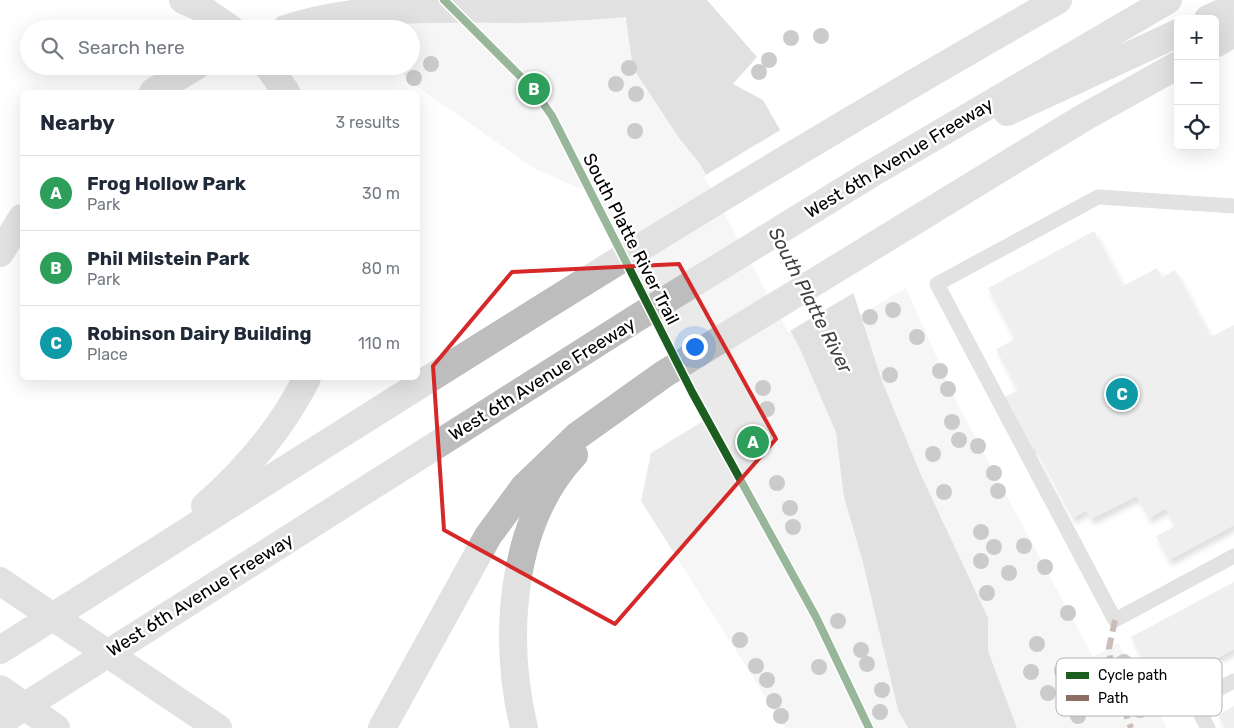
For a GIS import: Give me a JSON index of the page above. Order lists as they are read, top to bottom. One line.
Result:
{"streets":{"highway":["West 6th Avenue Freeway"],"cycle path":["South Platte River Trail"]},"water":["South Platte River"],"legend":["Cycle path","Path"],"page":{"map_buttons":["+","−"],"search":"Search here","pins":["B","C","A"],"heading":["Nearby","3 results"],"list":[{"mark":"A","name":"Frog Hollow Park","note":"Park","value":"30 m"},{"mark":"B","name":"Phil Milstein Park","note":"Park","value":"80 m"},{"mark":"C","name":"Robinson Dairy Building","note":"Place","value":"110 m"}]}}
